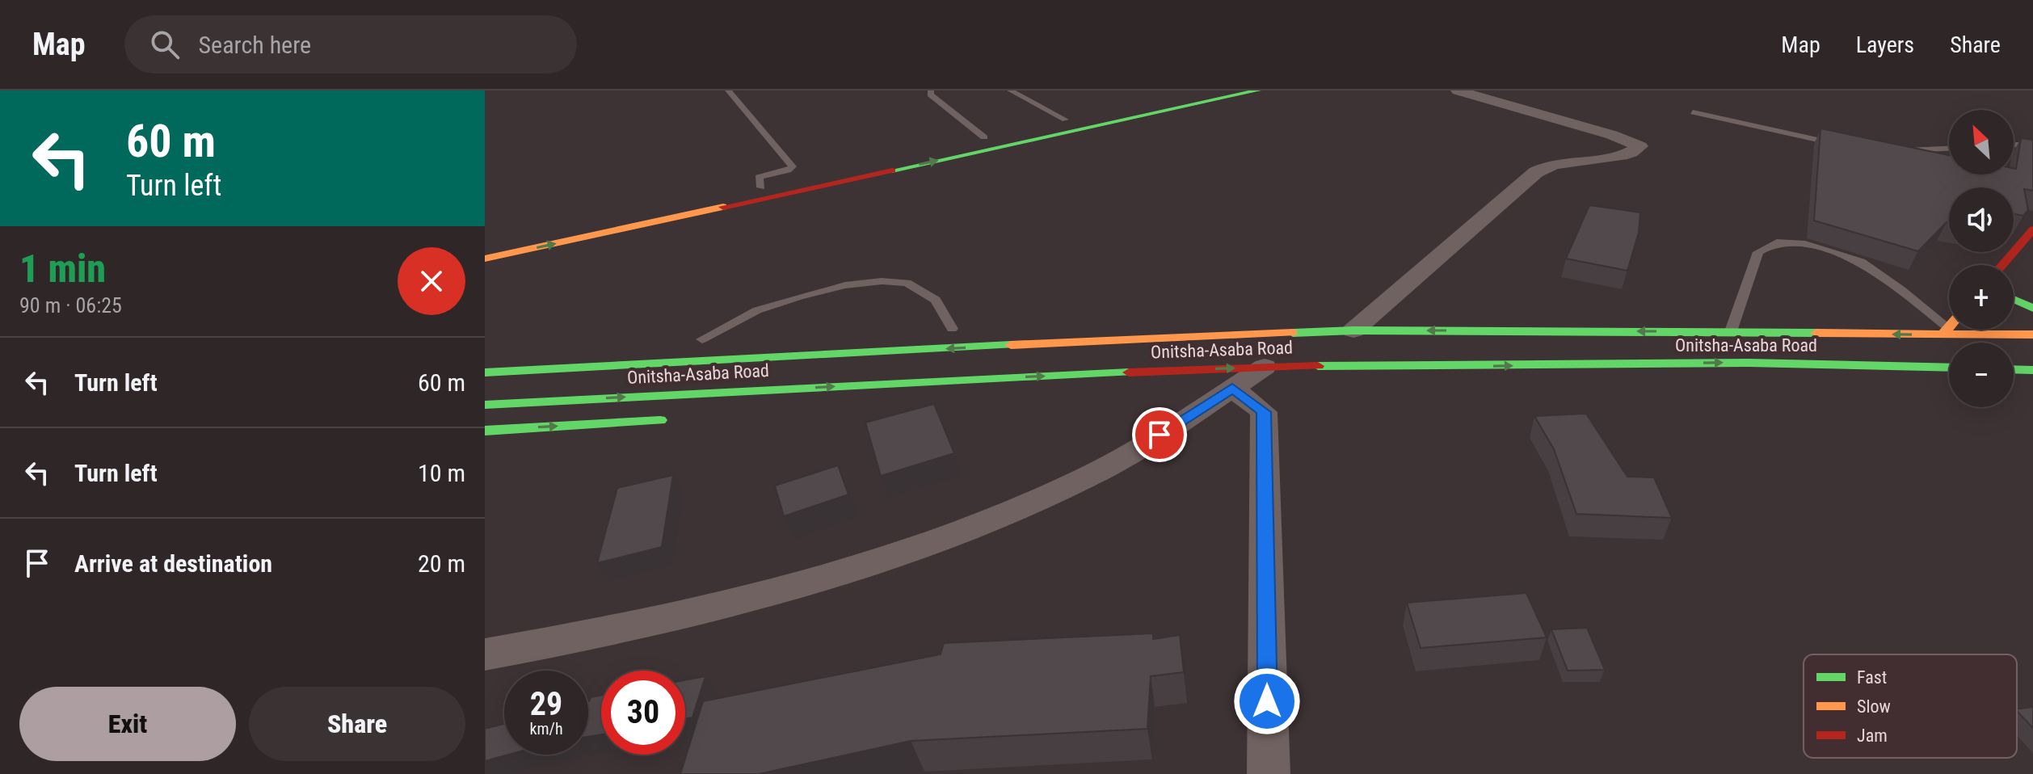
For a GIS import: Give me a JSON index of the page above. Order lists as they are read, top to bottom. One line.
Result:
{"streets":{"main road":["Onitsha-Asaba Road"]},"legend":["Fast","Slow","Jam"],"north":"top left","page":{"header":"Map","search":"Search here","nav":["Map","Layers","Share"],"turn":["60 m","Turn left"],"map_buttons":["+","−"],"heading":["1 min","90 m · 06:25"],"list":[{"name":"Turn left","value":"60 m"},{"name":"Turn left","value":"10 m"},{"name":"Arrive at destination","value":"20 m"}],"speed":"29 km/h","limit":"30","buttons":["Exit","Share"]}}
